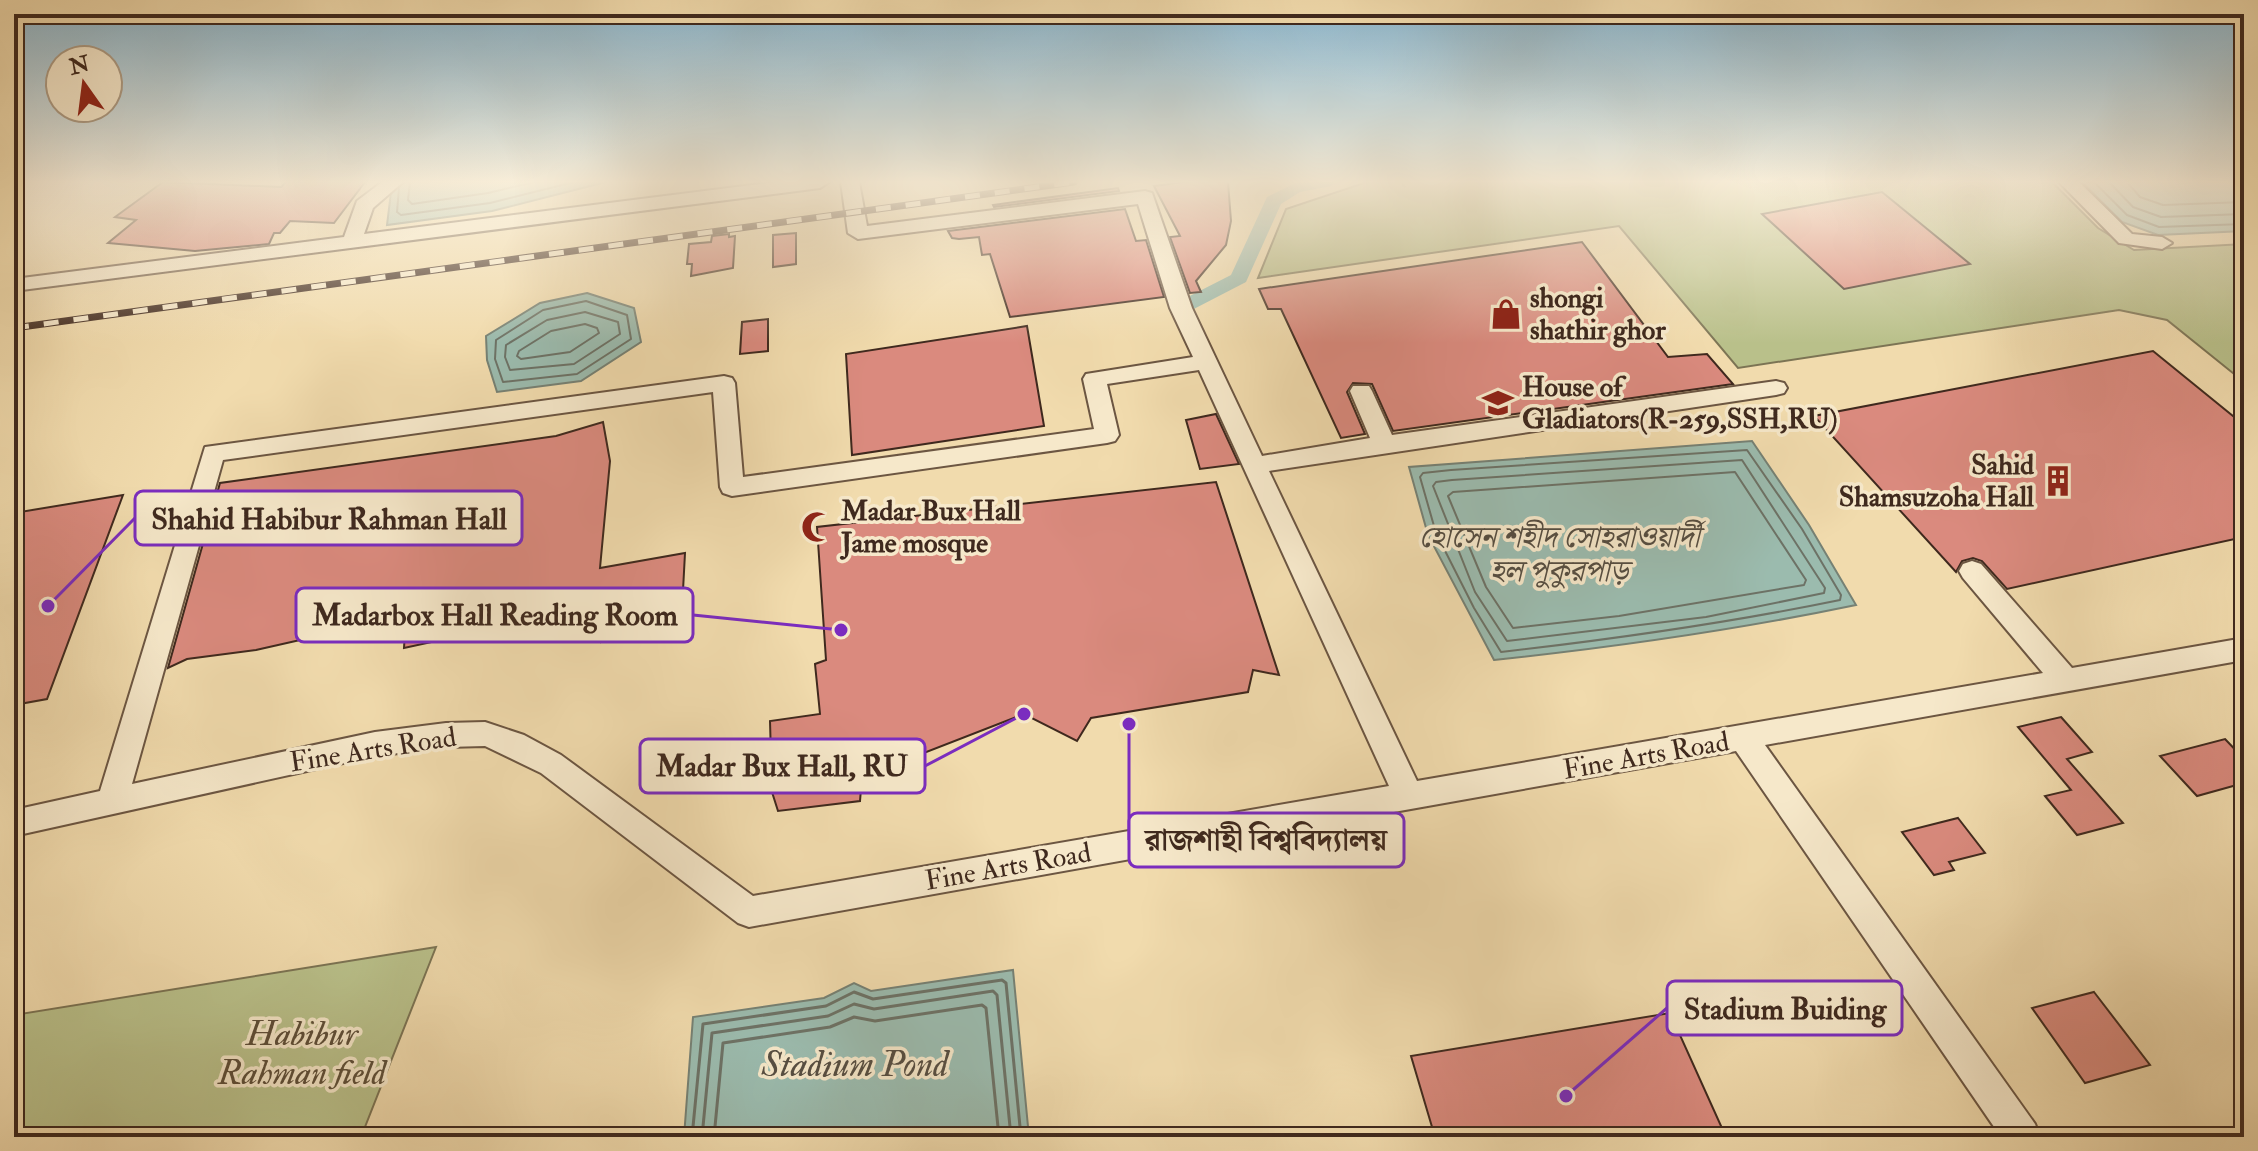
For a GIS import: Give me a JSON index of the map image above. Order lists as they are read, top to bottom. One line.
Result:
{"streets":{"street":["Fine Arts Road"]},"water":["হোসেন শহীদ সোহরাওয়ার্দী হল পুকুরপাড়","Stadium Pond"],"parks":["Habibur Rahman field"],"places":{"shop":["shongi shathir ghor"],"school or university":["House of Gladiators(R-259,SSH,RU)"],"building":["Sahid Shamsuzoha Hall"],"mosque":["Madar Bux Hall Jame mosque"],"other":["Shahid Habibur Rahman Hall","Madarbox Hall Reading Room","Madar Bux Hall, RU","রাজশাহী বিশ্ববিদ্যালয়","Stadium Buiding"]},"north":"top"}
